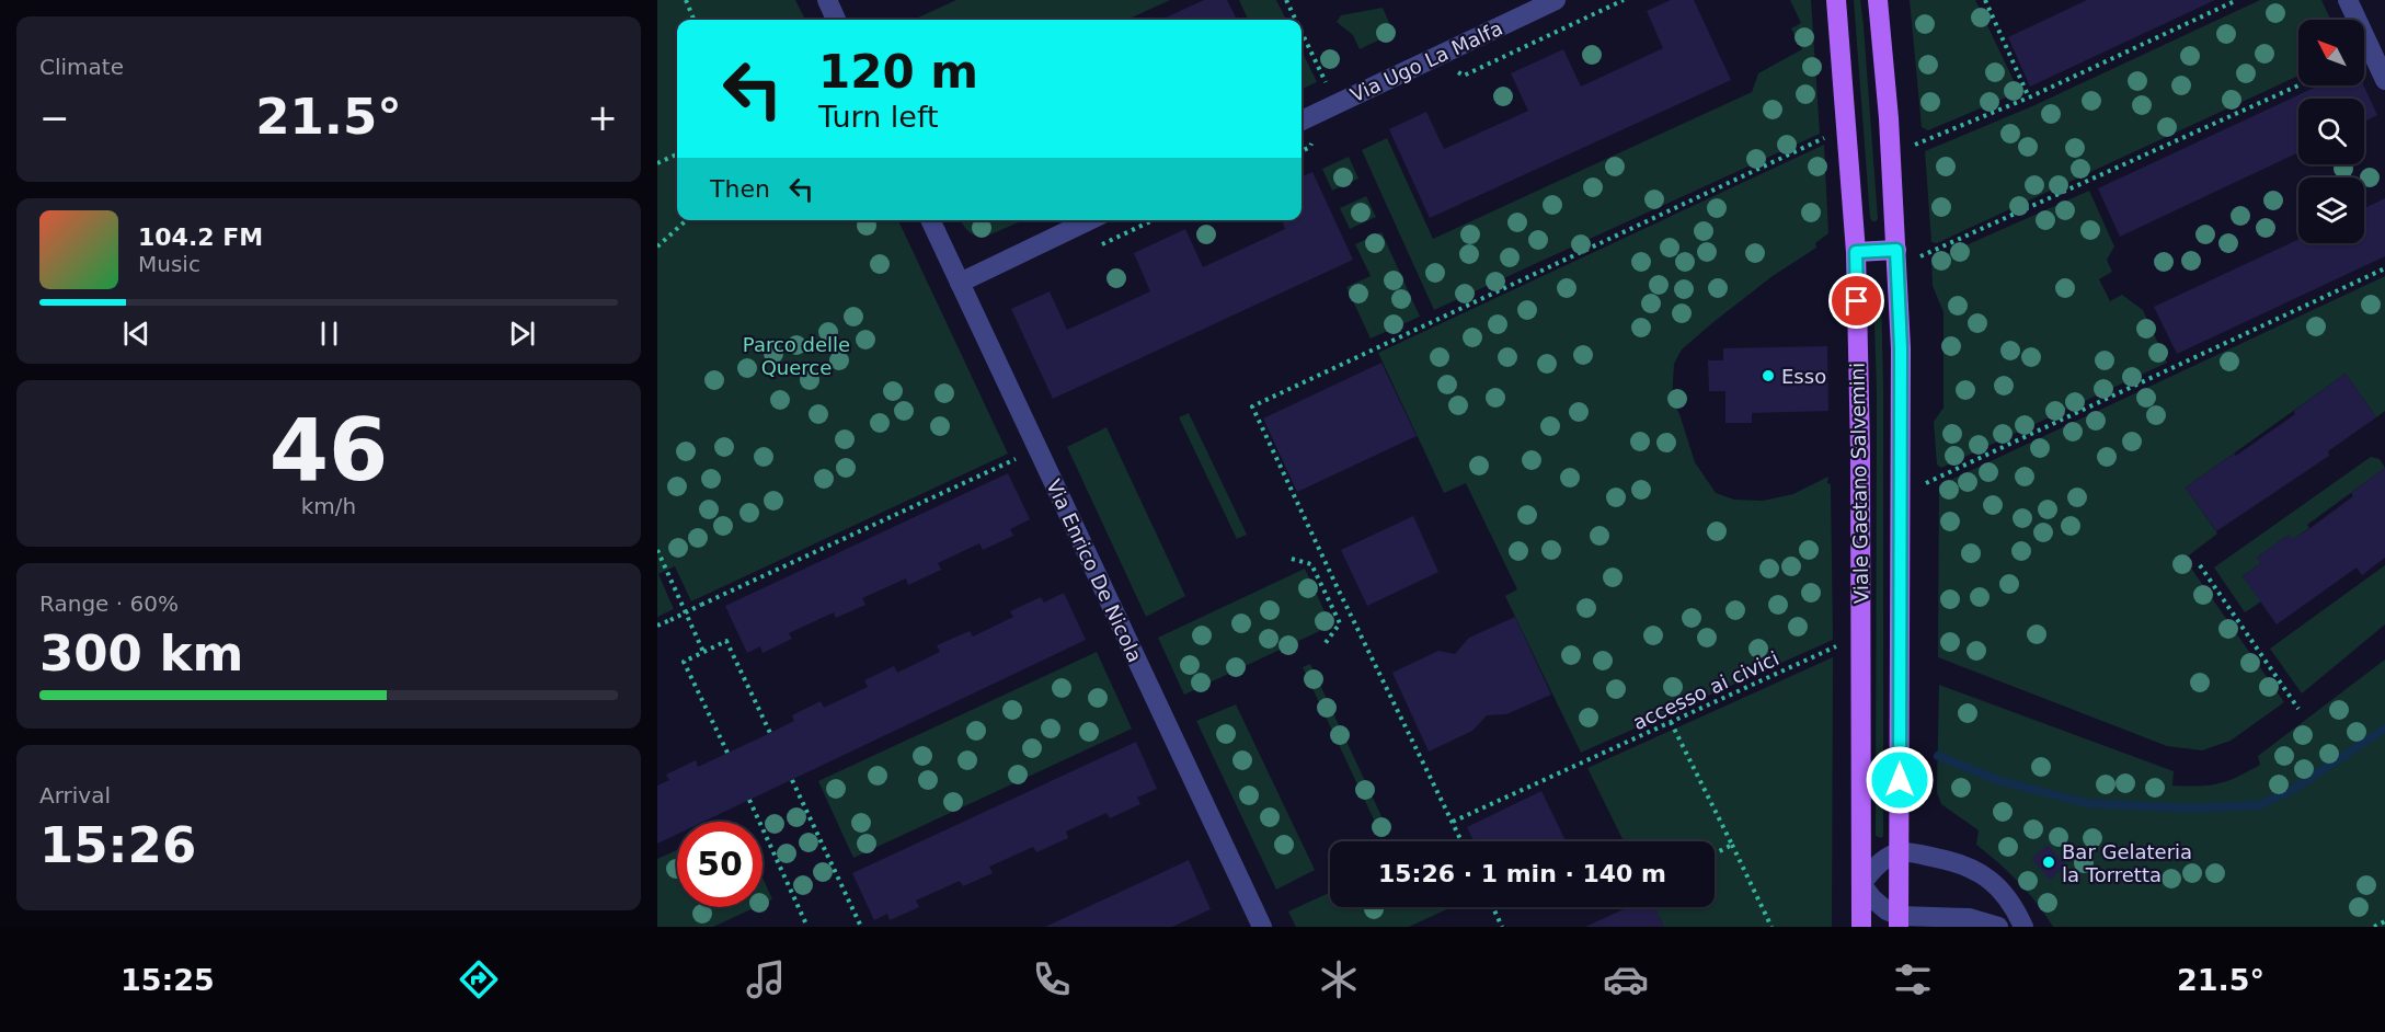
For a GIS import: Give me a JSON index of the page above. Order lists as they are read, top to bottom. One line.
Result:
{"streets":{"main road":["Viale Gaetano Salvemini"],"street":["Via Ugo La Malfa","Via Enrico De Nicola"],"path":["accesso ai civici"]},"parks":["Parco delle Querce"],"places":["Esso","Bar Gelateria la Torretta"],"north":"top left","page":{"tile":["Climate",["46","km/h"],["Range · 60%","300 km"],["Arrival","15:26"]],"turn":["120 m","Turn left"],"heat":["−","21.5°","+"],"then":"Then","song":["104.2 FM","Music"],"limit":"50","trip":"15:26 · 1 min · 140 m","tabs":["15:25","21.5°"]}}
